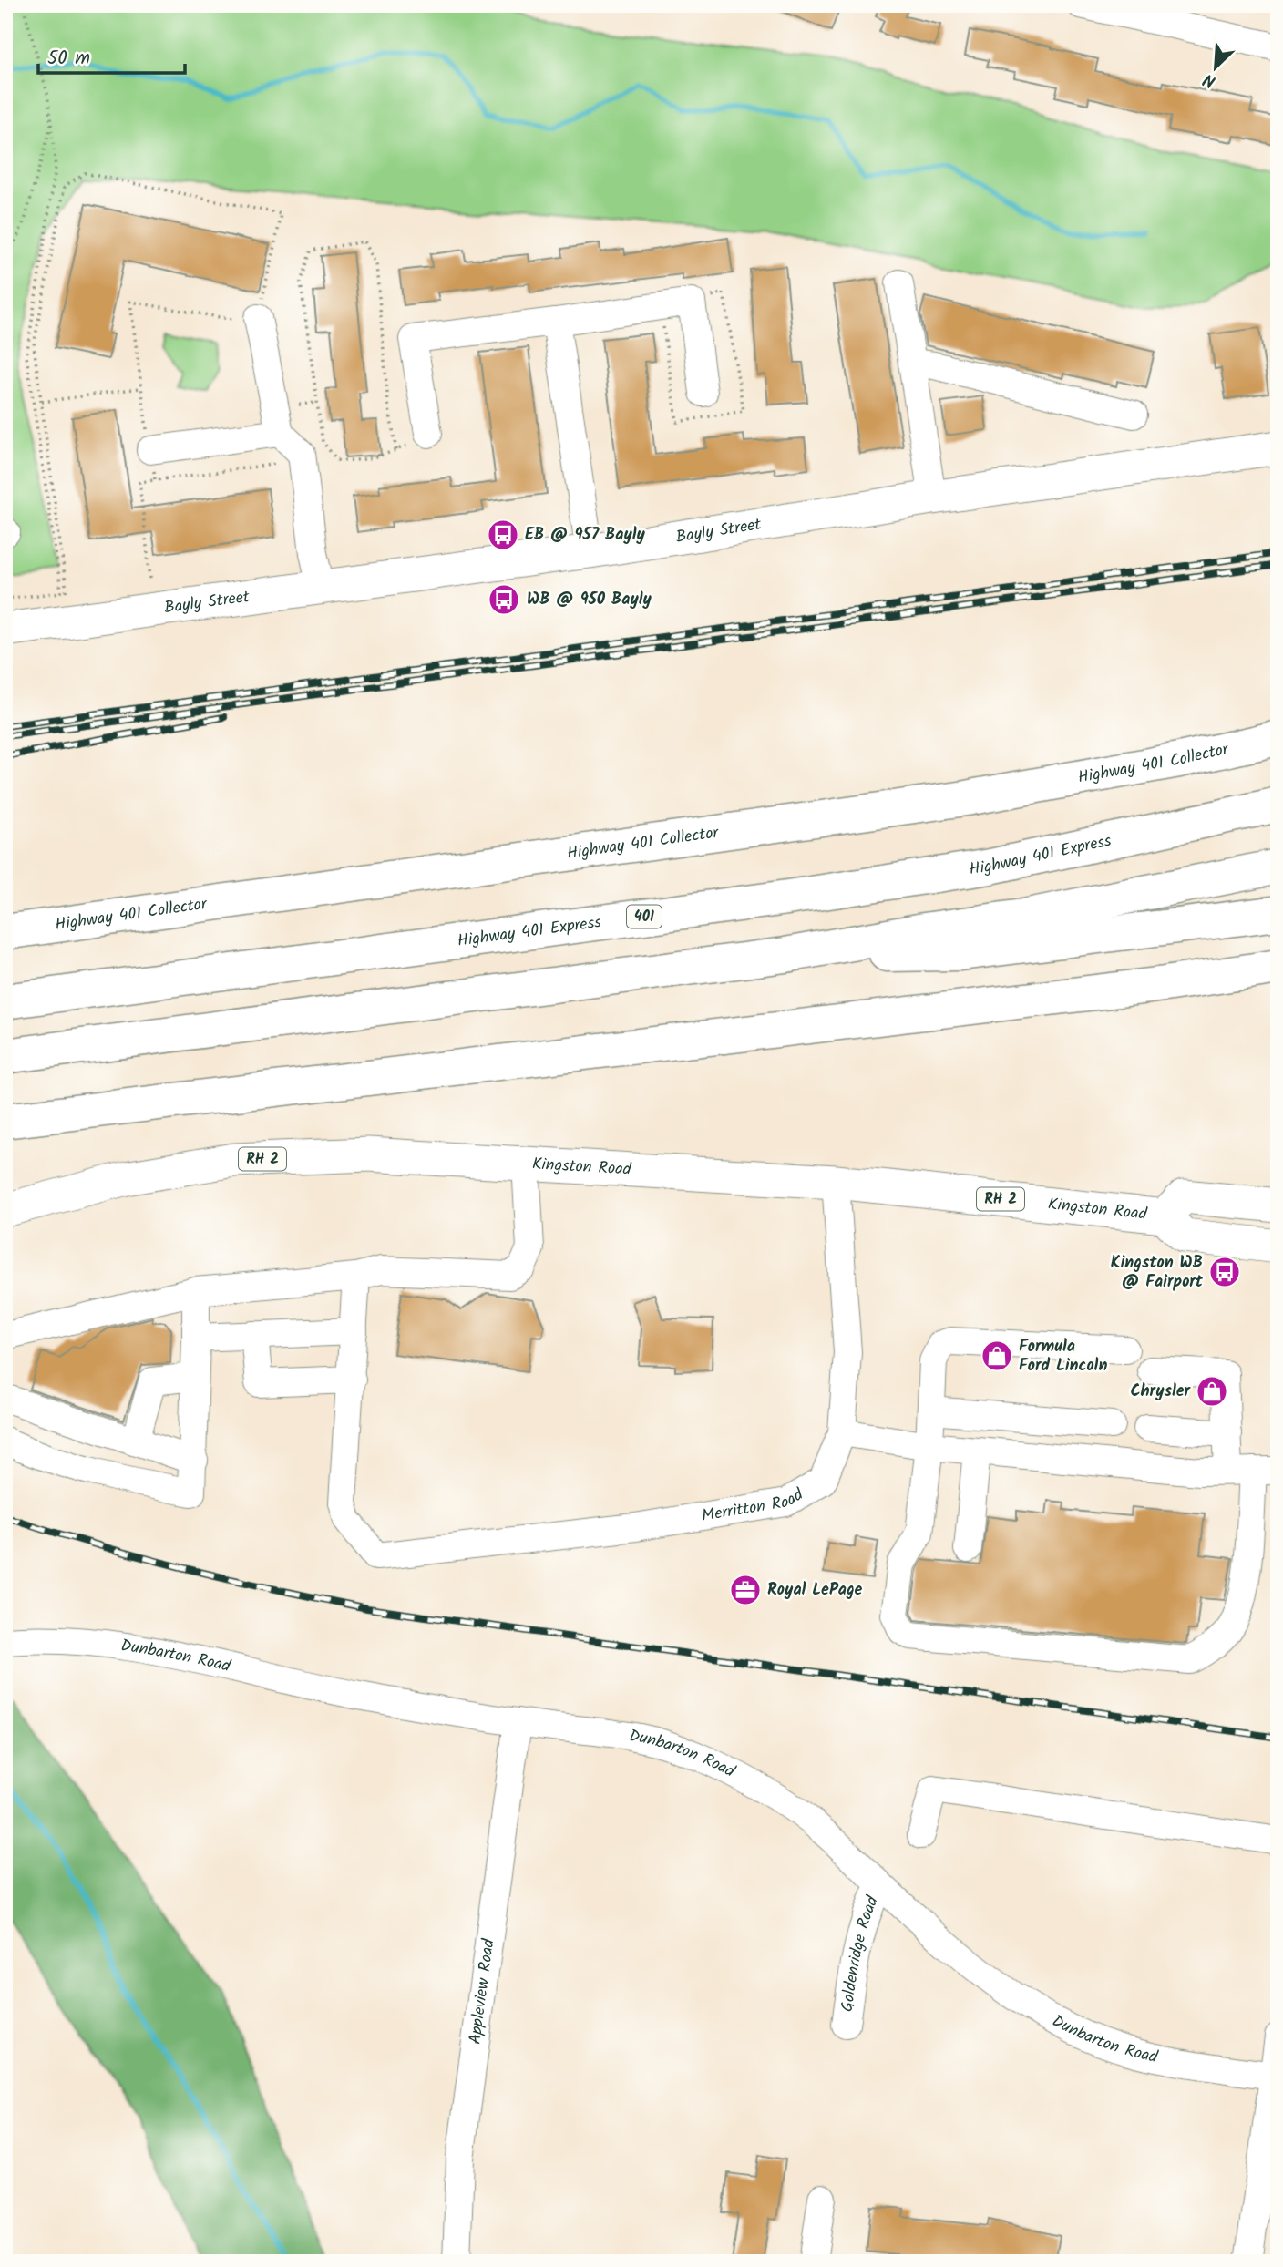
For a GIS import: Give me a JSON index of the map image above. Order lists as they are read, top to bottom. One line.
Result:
{"streets":{"highway":["Highway 401 Collector","Highway 401 Express","401"],"main road":["Bayly Street","RH 2","Kingston Road"],"street":["Merritton Road","Dunbarton Road","Goldenridge Road","Appleview Road"]},"crossings":[["Kingston Road","Merritton Road"],["Dunbarton Road","Goldenridge Road"],["Dunbarton Road","Appleview Road"]],"places":{"bus stop":["EB @ 957 Bayly","WB @ 950 Bayly","Kingston WB @ Fairport"],"shop":["Formula Ford Lincoln","Chrysler"],"office":["Royal LePage"]},"scale_bar":"50 m","north":"bottom left"}
